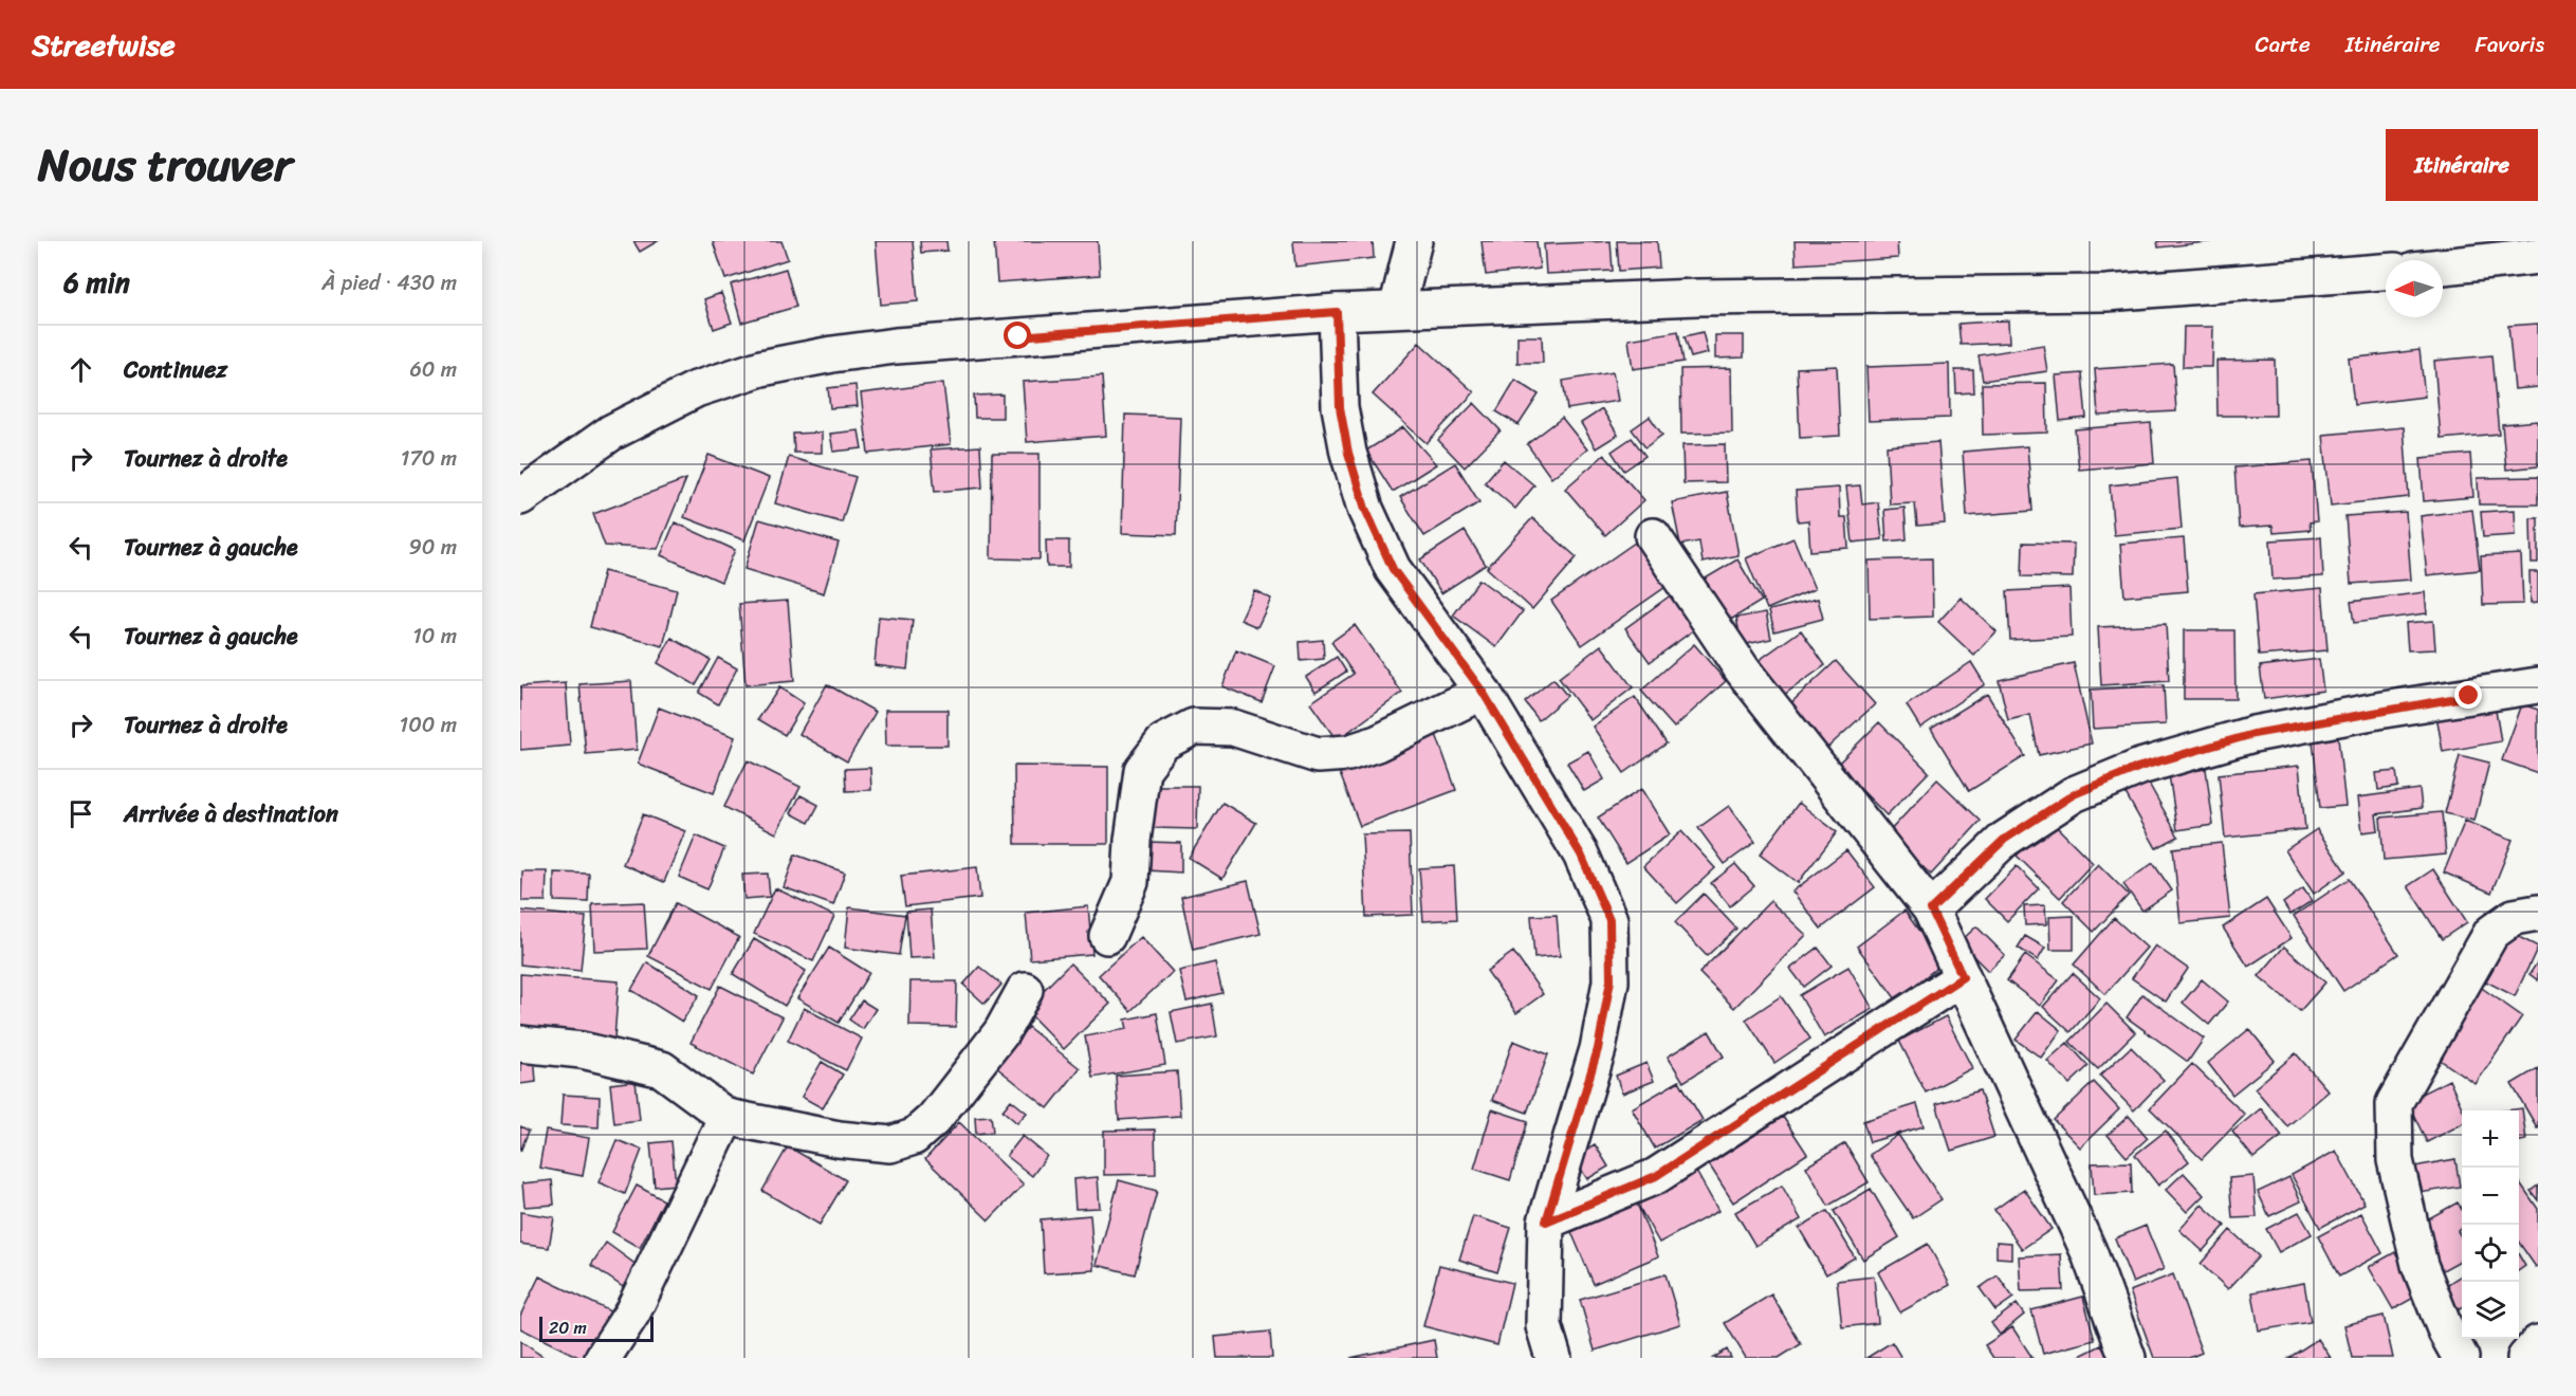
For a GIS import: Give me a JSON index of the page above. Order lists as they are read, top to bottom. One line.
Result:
{"scale_bar":"20 m","north":"left","page":{"header":"Streetwise","nav":["Carte","Itinéraire","Favoris"],"title":"Nous trouver","buttons":"Itinéraire","heading":["6 min","À pied · 430 m"],"list":[["Continuez","60 m"],["Tournez à droite","170 m"],["Tournez à gauche","90 m"],["Tournez à gauche","10 m"],["Tournez à droite","100 m"],"Arrivée à destination"],"map_buttons":["+","−"],"scale":"20 m"}}
